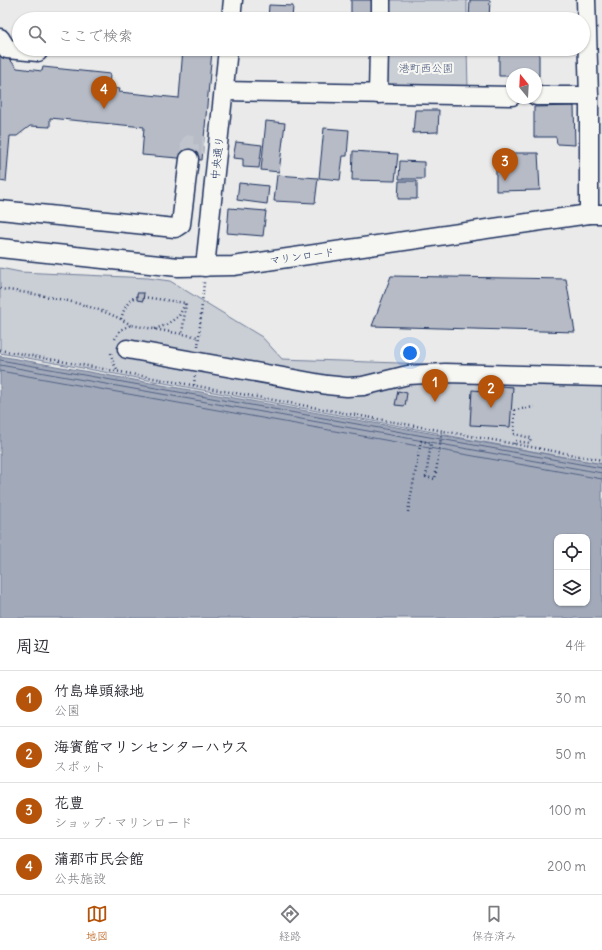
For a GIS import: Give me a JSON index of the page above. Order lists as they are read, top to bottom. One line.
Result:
{"streets":{"street":["中央通り","マリンロード"]},"crossings":[["中央通り","マリンロード"]],"parks":["港町西公園"],"north":"top","page":{"search":"ここで検索","pins":["4","3","1","2"],"heading":["周辺","4件"],"list":[{"mark":"1","name":"竹島埠頭緑地","note":"公園","value":"30 m"},{"mark":"2","name":"海賓館マリンセンターハウス","note":"スポット","value":"50 m"},{"mark":"3","name":"花豊","note":"ショップ · マリンロード","value":"100 m"},{"mark":"4","name":"蒲郡市民会館","note":"公共施設","value":"200 m"}],"nav":["地図","経路","保存済み"]}}
